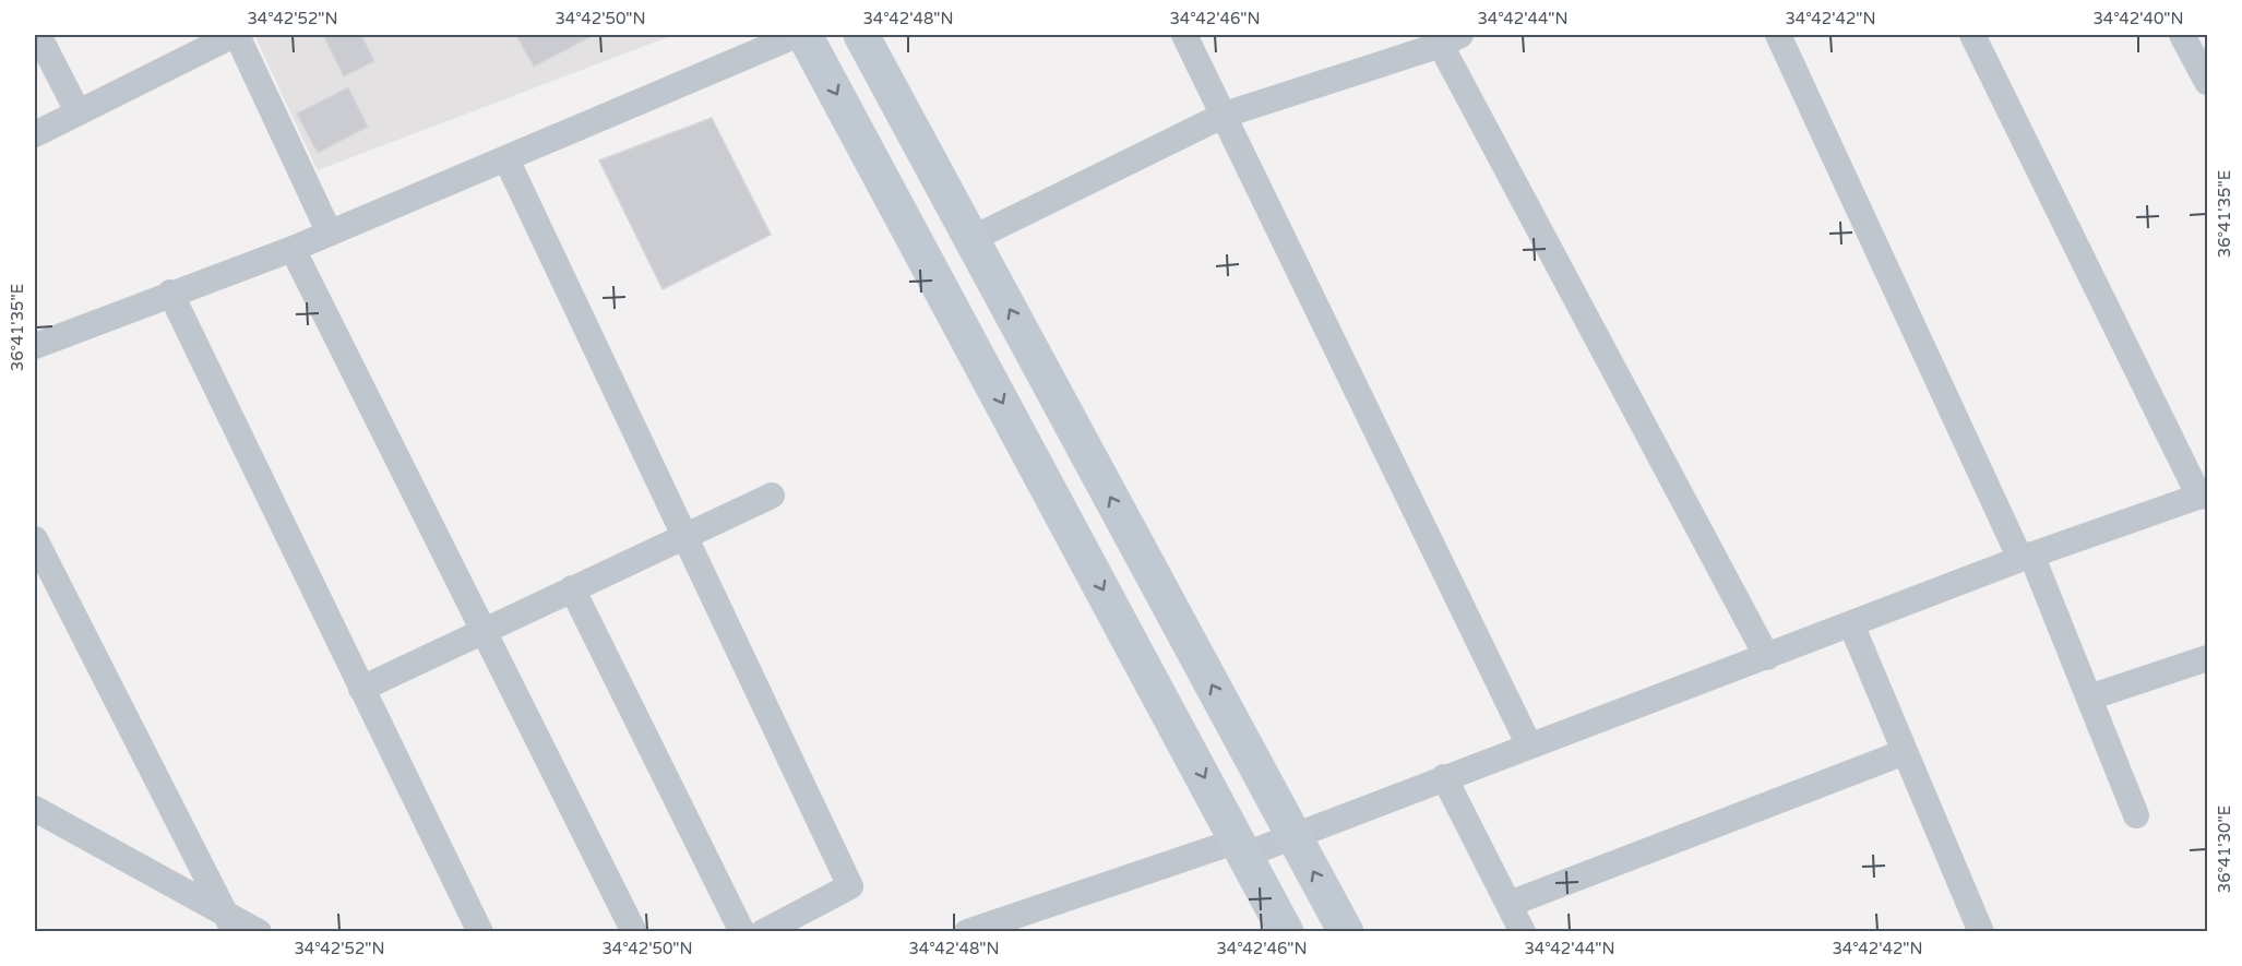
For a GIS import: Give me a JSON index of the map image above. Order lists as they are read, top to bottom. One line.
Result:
{"coordinates":["34°42'52\"N","34°42'50\"N","34°42'48\"N","34°42'46\"N","34°42'44\"N","34°42'42\"N","34°42'40\"N","36°41'35\"E","36°41'30\"E"]}
